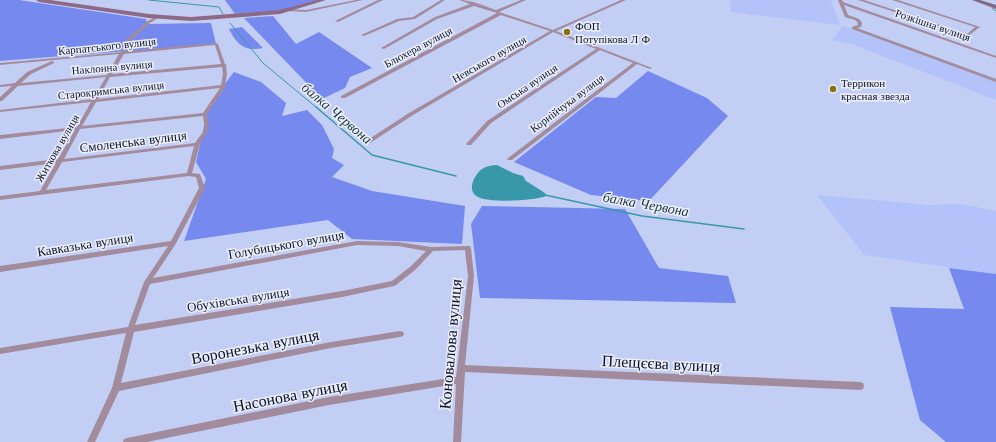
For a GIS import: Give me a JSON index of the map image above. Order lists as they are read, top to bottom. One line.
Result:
{"streets":{"street":["Розкішна вулиця","Карпатського вулиця","Блюхера вулиця","Невського вулиця","Наклонна вулиця","Омська вулиця","Старокримська вулиця","Корнійчука вулиця","Смоленська вулиця","Житкова вулиця","Кавказька вулиця","Голубицького вулиця","Обухівська вулиця","Коновалова вулиця","Воронезька вулиця","Плещєєва вулиця","Насонова вулиця"]},"crossings":[["Карпатського вулиця","Наклонна вулиця"],["Карпатського вулиця","Житкова вулиця"],["Наклонна вулиця","Житкова вулиця"],["Старокримська вулиця","Житкова вулиця"],["Смоленська вулиця","Житкова вулиця"],["Голубицького вулиця","Обухівська вулиця"],["Голубицького вулиця","Коновалова вулиця"],["Обухівська вулиця","Коновалова вулиця"],["Коновалова вулиця","Плещєєва вулиця"],["Коновалова вулиця","Насонова вулиця"]],"water":["балка Червона"],"places":["ФОП Потупікова Л Ф","Террикон красная звезда"]}
